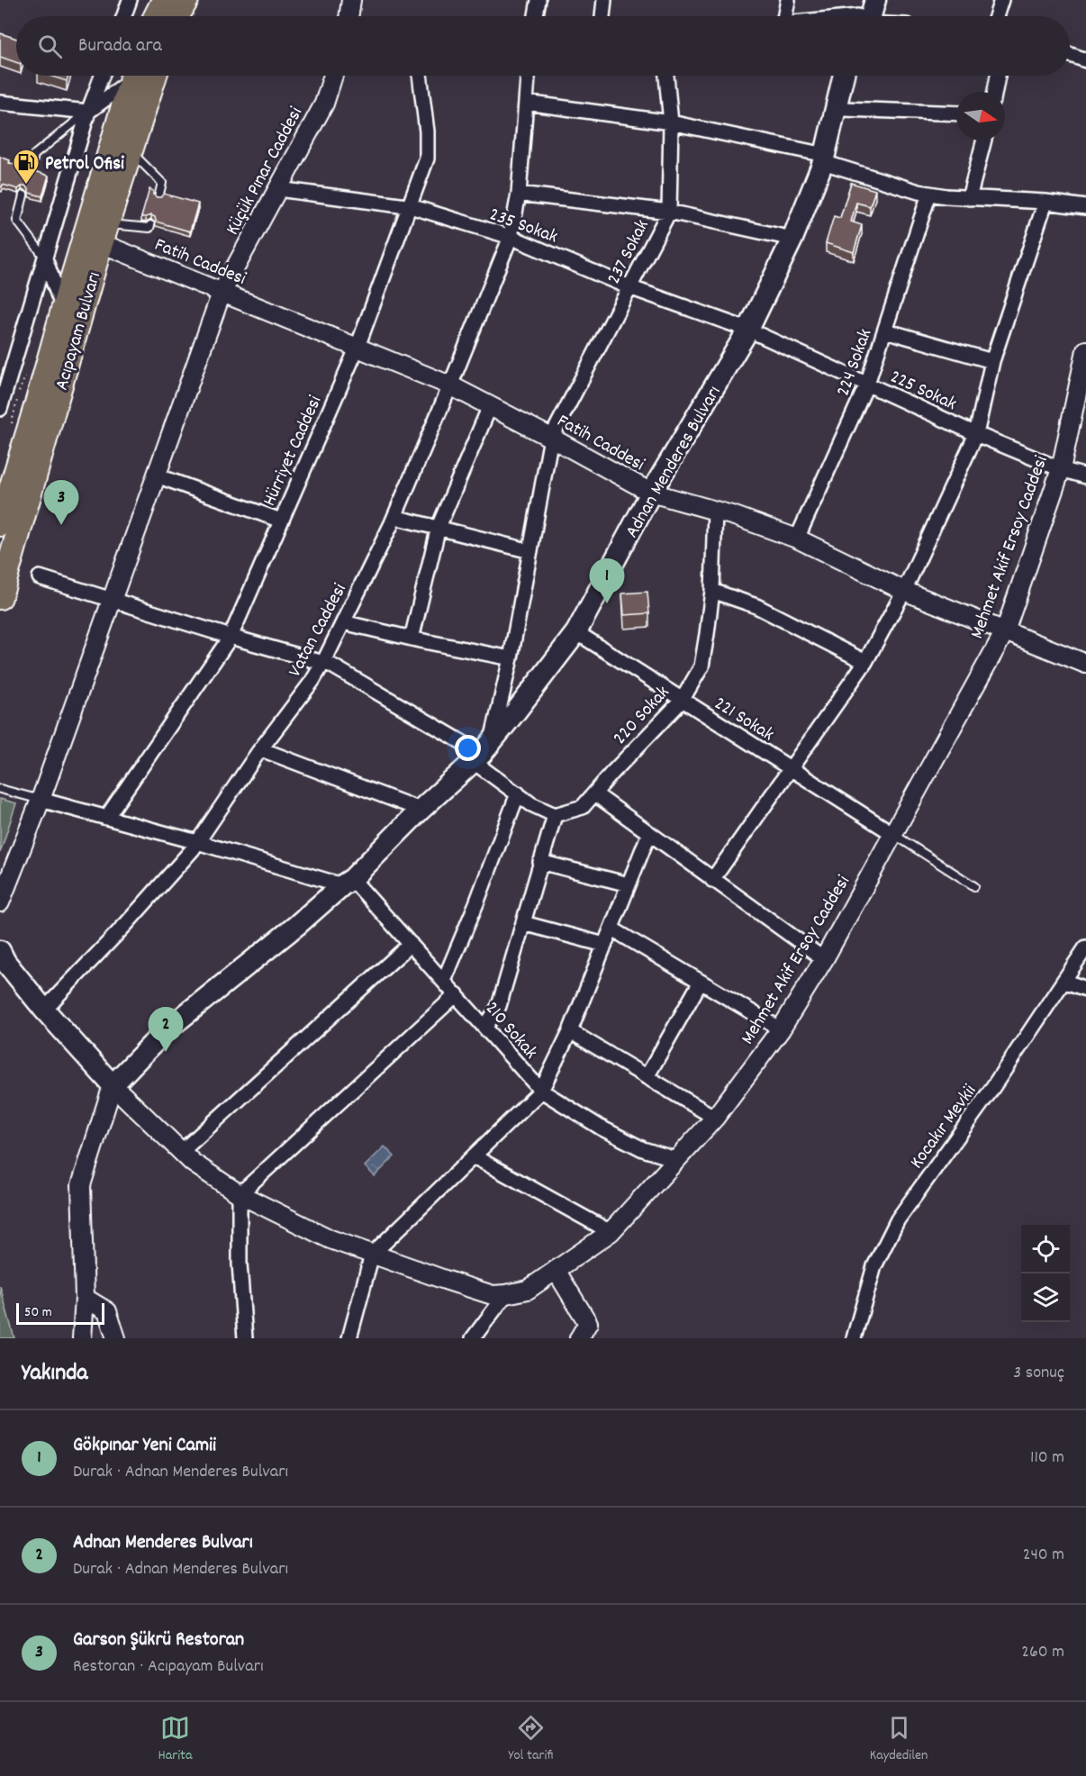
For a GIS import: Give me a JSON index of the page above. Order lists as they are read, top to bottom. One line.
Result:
{"streets":{"main road":["Acıpayam Bulvarı","Adnan Menderes Bulvarı"],"street":["Küçük Pınar Caddesi","235 Sokak","237 Sokak","Fatih Caddesi","224 Sokak","225 Sokak","Hürriyet Caddesi","Mehmet Akif Ersoy Caddesi","Vatan Caddesi","220 Sokak","221 Sokak","210 Sokak","Kocakır Mevkii"]},"crossings":[["Küçük Pınar Caddesi","235 Sokak"],["Küçük Pınar Caddesi","Fatih Caddesi"],["235 Sokak","237 Sokak"],["235 Sokak","225 Sokak"],["235 Sokak","Hürriyet Caddesi"],["235 Sokak","Adnan Menderes Bulvarı"],["235 Sokak","Vatan Caddesi"],["237 Sokak","Fatih Caddesi"],["237 Sokak","Adnan Menderes Bulvarı"],["Fatih Caddesi","Acıpayam Bulvarı"],["Fatih Caddesi","224 Sokak"],["Fatih Caddesi","Hürriyet Caddesi"],["Fatih Caddesi","Adnan Menderes Bulvarı"],["Fatih Caddesi","Mehmet Akif Ersoy Caddesi"],["Fatih Caddesi","Vatan Caddesi"],["Fatih Caddesi","220 Sokak"],["224 Sokak","225 Sokak"],["225 Sokak","Adnan Menderes Bulvarı"],["225 Sokak","Mehmet Akif Ersoy Caddesi"],["Adnan Menderes Bulvarı","Mehmet Akif Ersoy Caddesi"],["Adnan Menderes Bulvarı","221 Sokak"],["Adnan Menderes Bulvarı","210 Sokak"],["Mehmet Akif Ersoy Caddesi","221 Sokak"],["Mehmet Akif Ersoy Caddesi","210 Sokak"],["220 Sokak","221 Sokak"]],"places":{"fuel station":["Petrol Ofisi"]},"scale_bar":"50 m","north":"right","page":{"search":"Burada ara","pins":["3","1","2"],"scale":"50 m","heading":["Yakında","3 sonuç"],"list":[{"mark":"1","name":"Gökpınar Yeni Camii","note":"Durak · Adnan Menderes Bulvarı","value":"110 m"},{"mark":"2","name":"Adnan Menderes Bulvarı","note":"Durak · Adnan Menderes Bulvarı","value":"240 m"},{"mark":"3","name":"Garson Şükrü Restoran","note":"Restoran · Acıpayam Bulvarı","value":"260 m"}],"nav":["Harita","Yol tarifi","Kaydedilen"]}}
